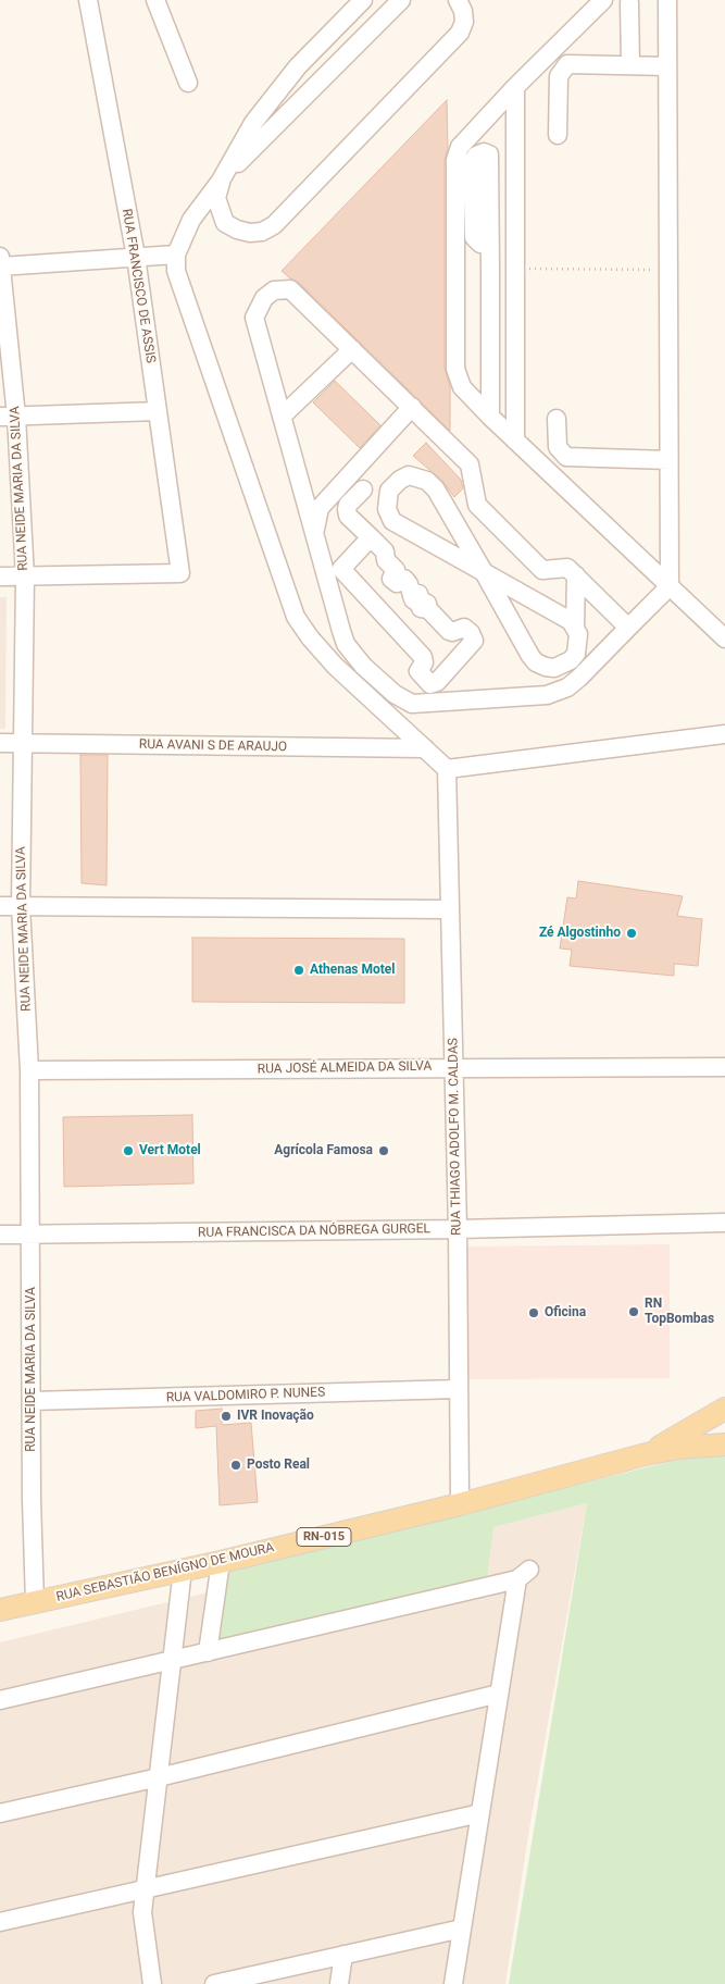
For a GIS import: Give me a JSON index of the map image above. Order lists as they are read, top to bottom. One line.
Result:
{"streets":{"main road":["RN-015","RUA SEBASTIÃO BENÍGNO DE MOURA"],"street":["RUA FRANCISCO DE ASSIS","RUA NEIDE MARIA DA SILVA","RUA AVANI S DE ARAUJO","RUA JOSÉ ALMEIDA DA SILVA","RUA THIAGO ADOLFO M. CALDAS","RUA FRANCISCA DA NÓBREGA GURGEL","RUA VALDOMIRO P. NUNES"]},"crossings":[["RUA FRANCISCO DE ASSIS","RUA NEIDE MARIA DA SILVA"],["RUA NEIDE MARIA DA SILVA","RUA AVANI S DE ARAUJO"],["RUA NEIDE MARIA DA SILVA","RUA JOSÉ ALMEIDA DA SILVA"],["RUA NEIDE MARIA DA SILVA","RUA FRANCISCA DA NÓBREGA GURGEL"],["RUA NEIDE MARIA DA SILVA","RUA VALDOMIRO P. NUNES"],["RUA NEIDE MARIA DA SILVA","RUA SEBASTIÃO BENÍGNO DE MOURA"],["RUA JOSÉ ALMEIDA DA SILVA","RUA THIAGO ADOLFO M. CALDAS"],["RUA THIAGO ADOLFO M. CALDAS","RUA FRANCISCA DA NÓBREGA GURGEL"],["RUA THIAGO ADOLFO M. CALDAS","RUA VALDOMIRO P. NUNES"],["RUA THIAGO ADOLFO M. CALDAS","RUA SEBASTIÃO BENÍGNO DE MOURA"]],"places":["Zé Algostinho","Athenas Motel","Vert Motel","Agrícola Famosa","RN TopBombas","Oficina","IVR Inovação","Posto Real"]}
